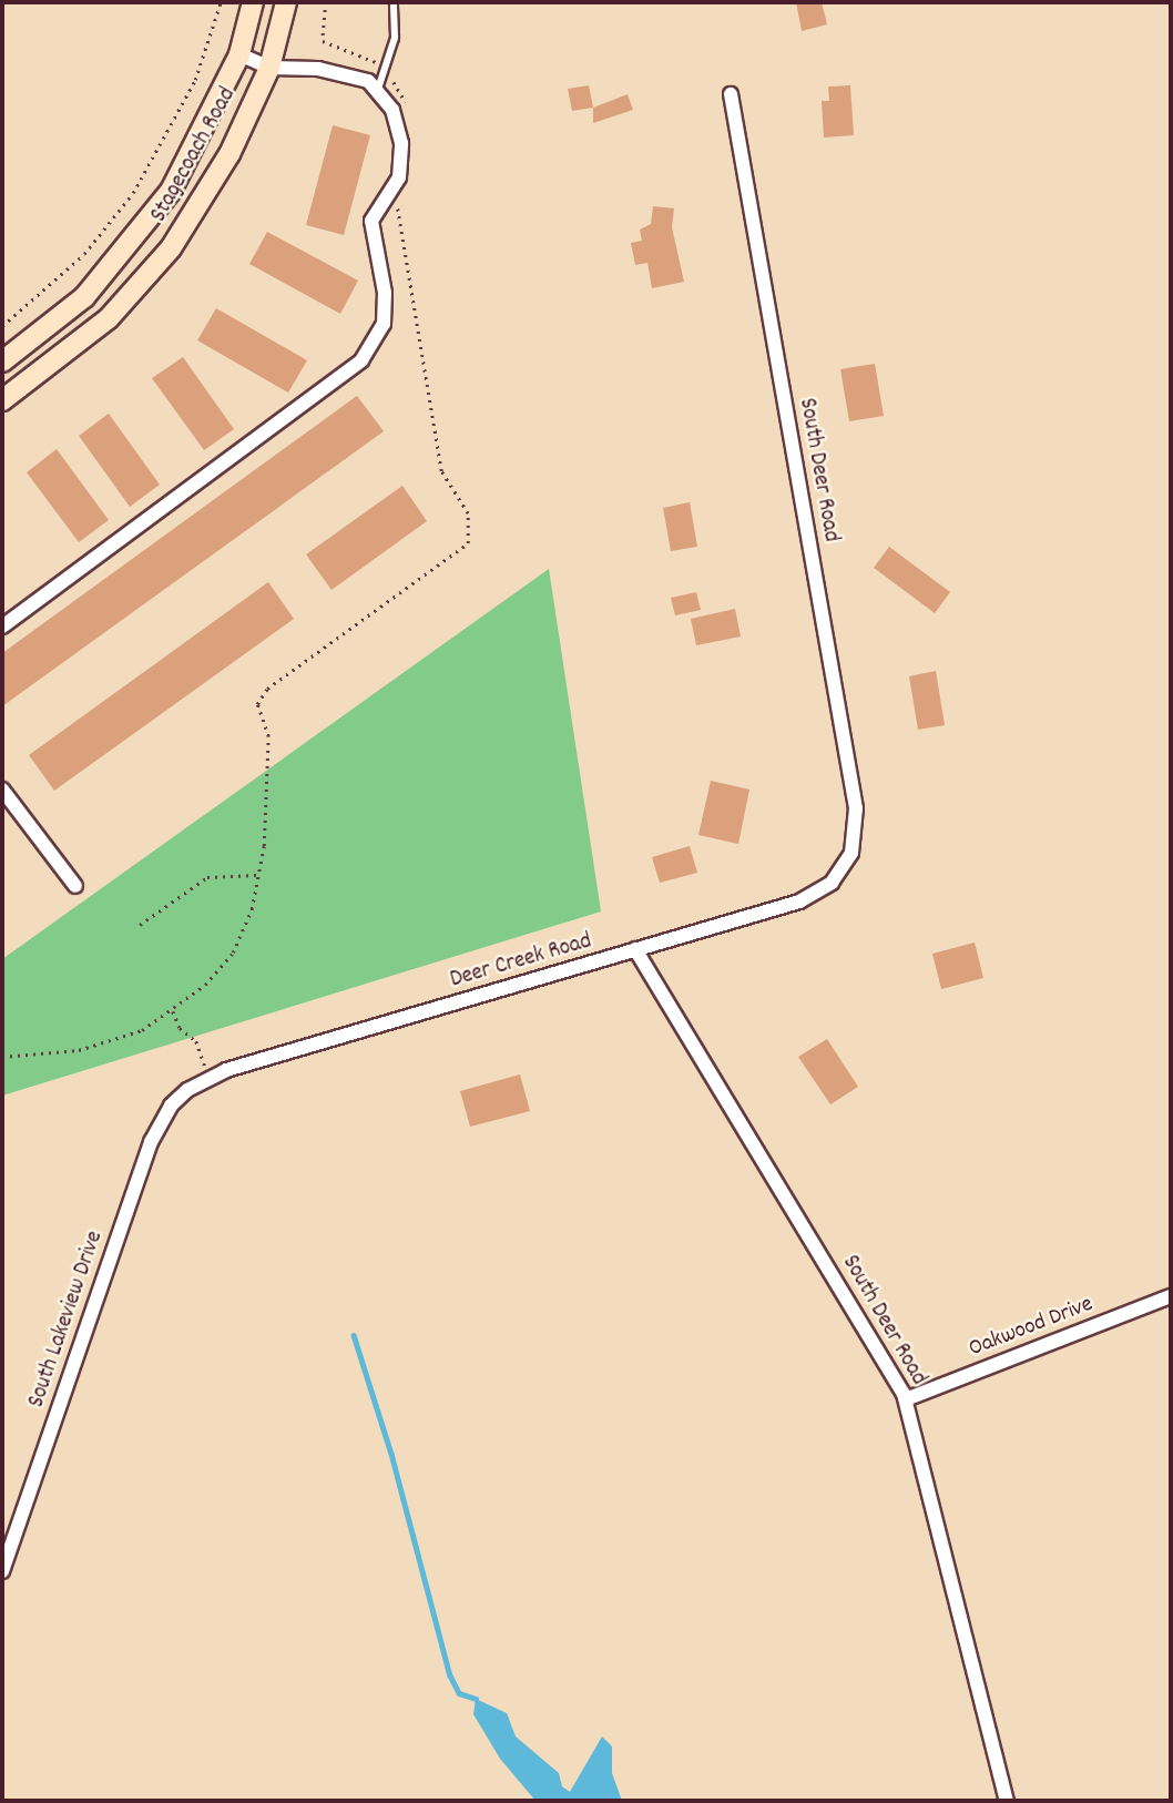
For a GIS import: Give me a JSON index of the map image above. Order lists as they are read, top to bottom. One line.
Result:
{"streets":{"street":["Stagecoach Road","South Deer Road","Deer Creek Road","South Lakeview Drive","Oakwood Drive"]},"crossings":[["South Deer Road","Deer Creek Road"],["South Deer Road","Oakwood Drive"],["Deer Creek Road","South Lakeview Drive"]]}
